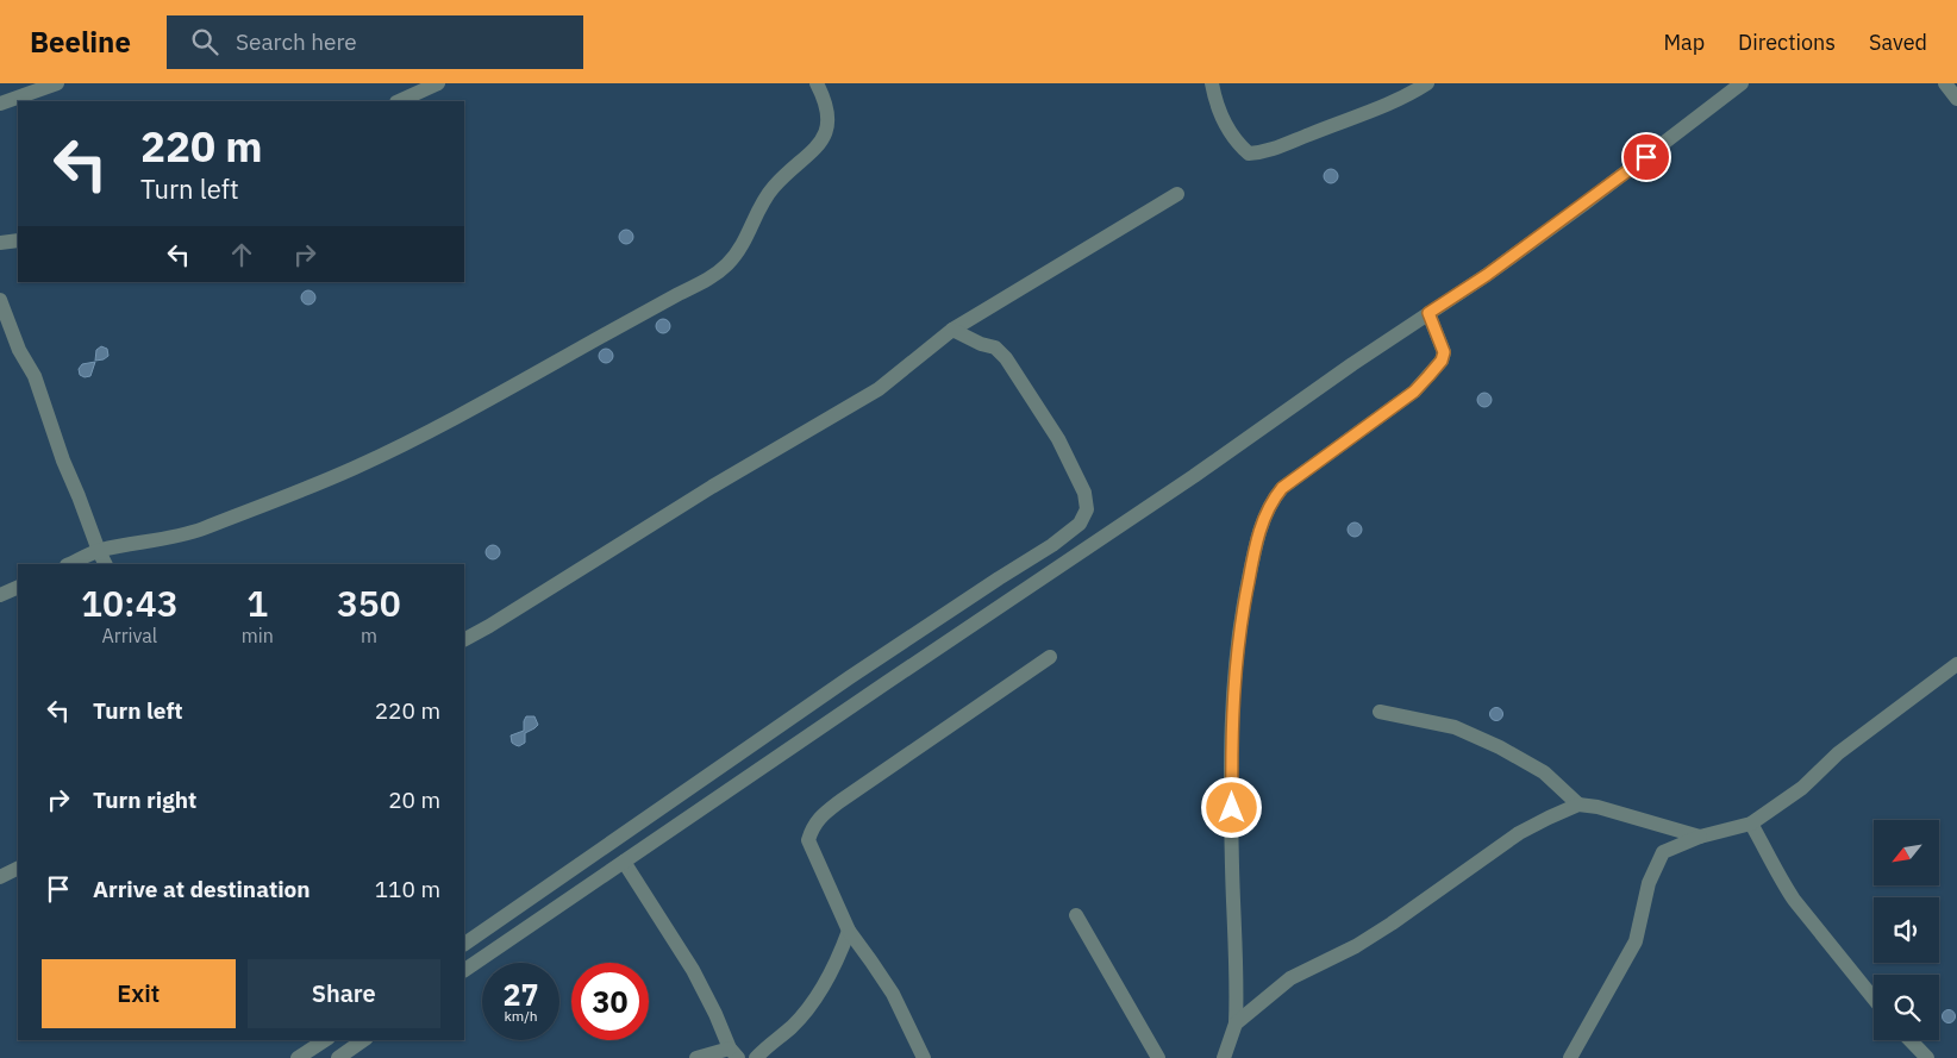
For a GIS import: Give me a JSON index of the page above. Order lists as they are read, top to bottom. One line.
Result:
{"north":"bottom left","page":{"header":"Beeline","search":"Search here","nav":["Map","Directions","Saved"],"turn":["220 m","Turn left"],"eta":["10:43","Arrival","1","min","350","m"],"list":[{"name":"Turn left","value":"220 m"},{"name":"Turn right","value":"20 m"},{"name":"Arrive at destination","value":"110 m"}],"buttons":["Exit","Share"],"speed":"27 km/h","limit":"30"}}
